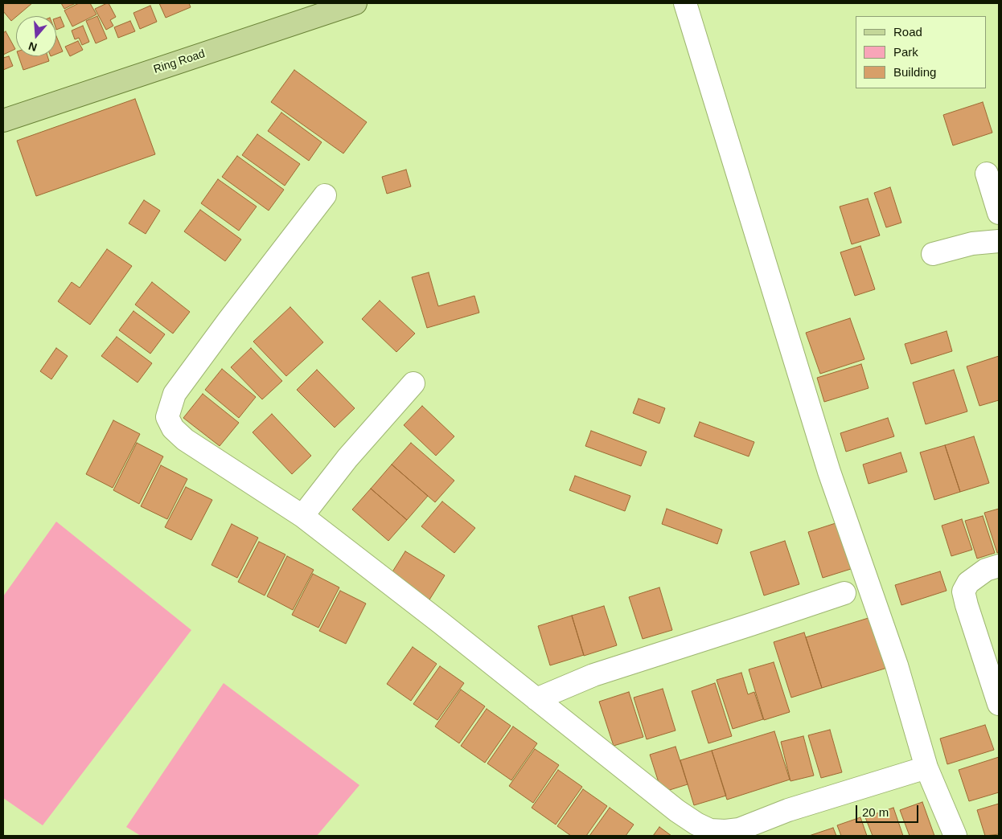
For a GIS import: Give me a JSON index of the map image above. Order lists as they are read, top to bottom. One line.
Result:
{"streets":{"main road":["Ring Road"]},"legend":["Road","Park","Building"],"scale_bar":"20 m","north":"bottom"}
